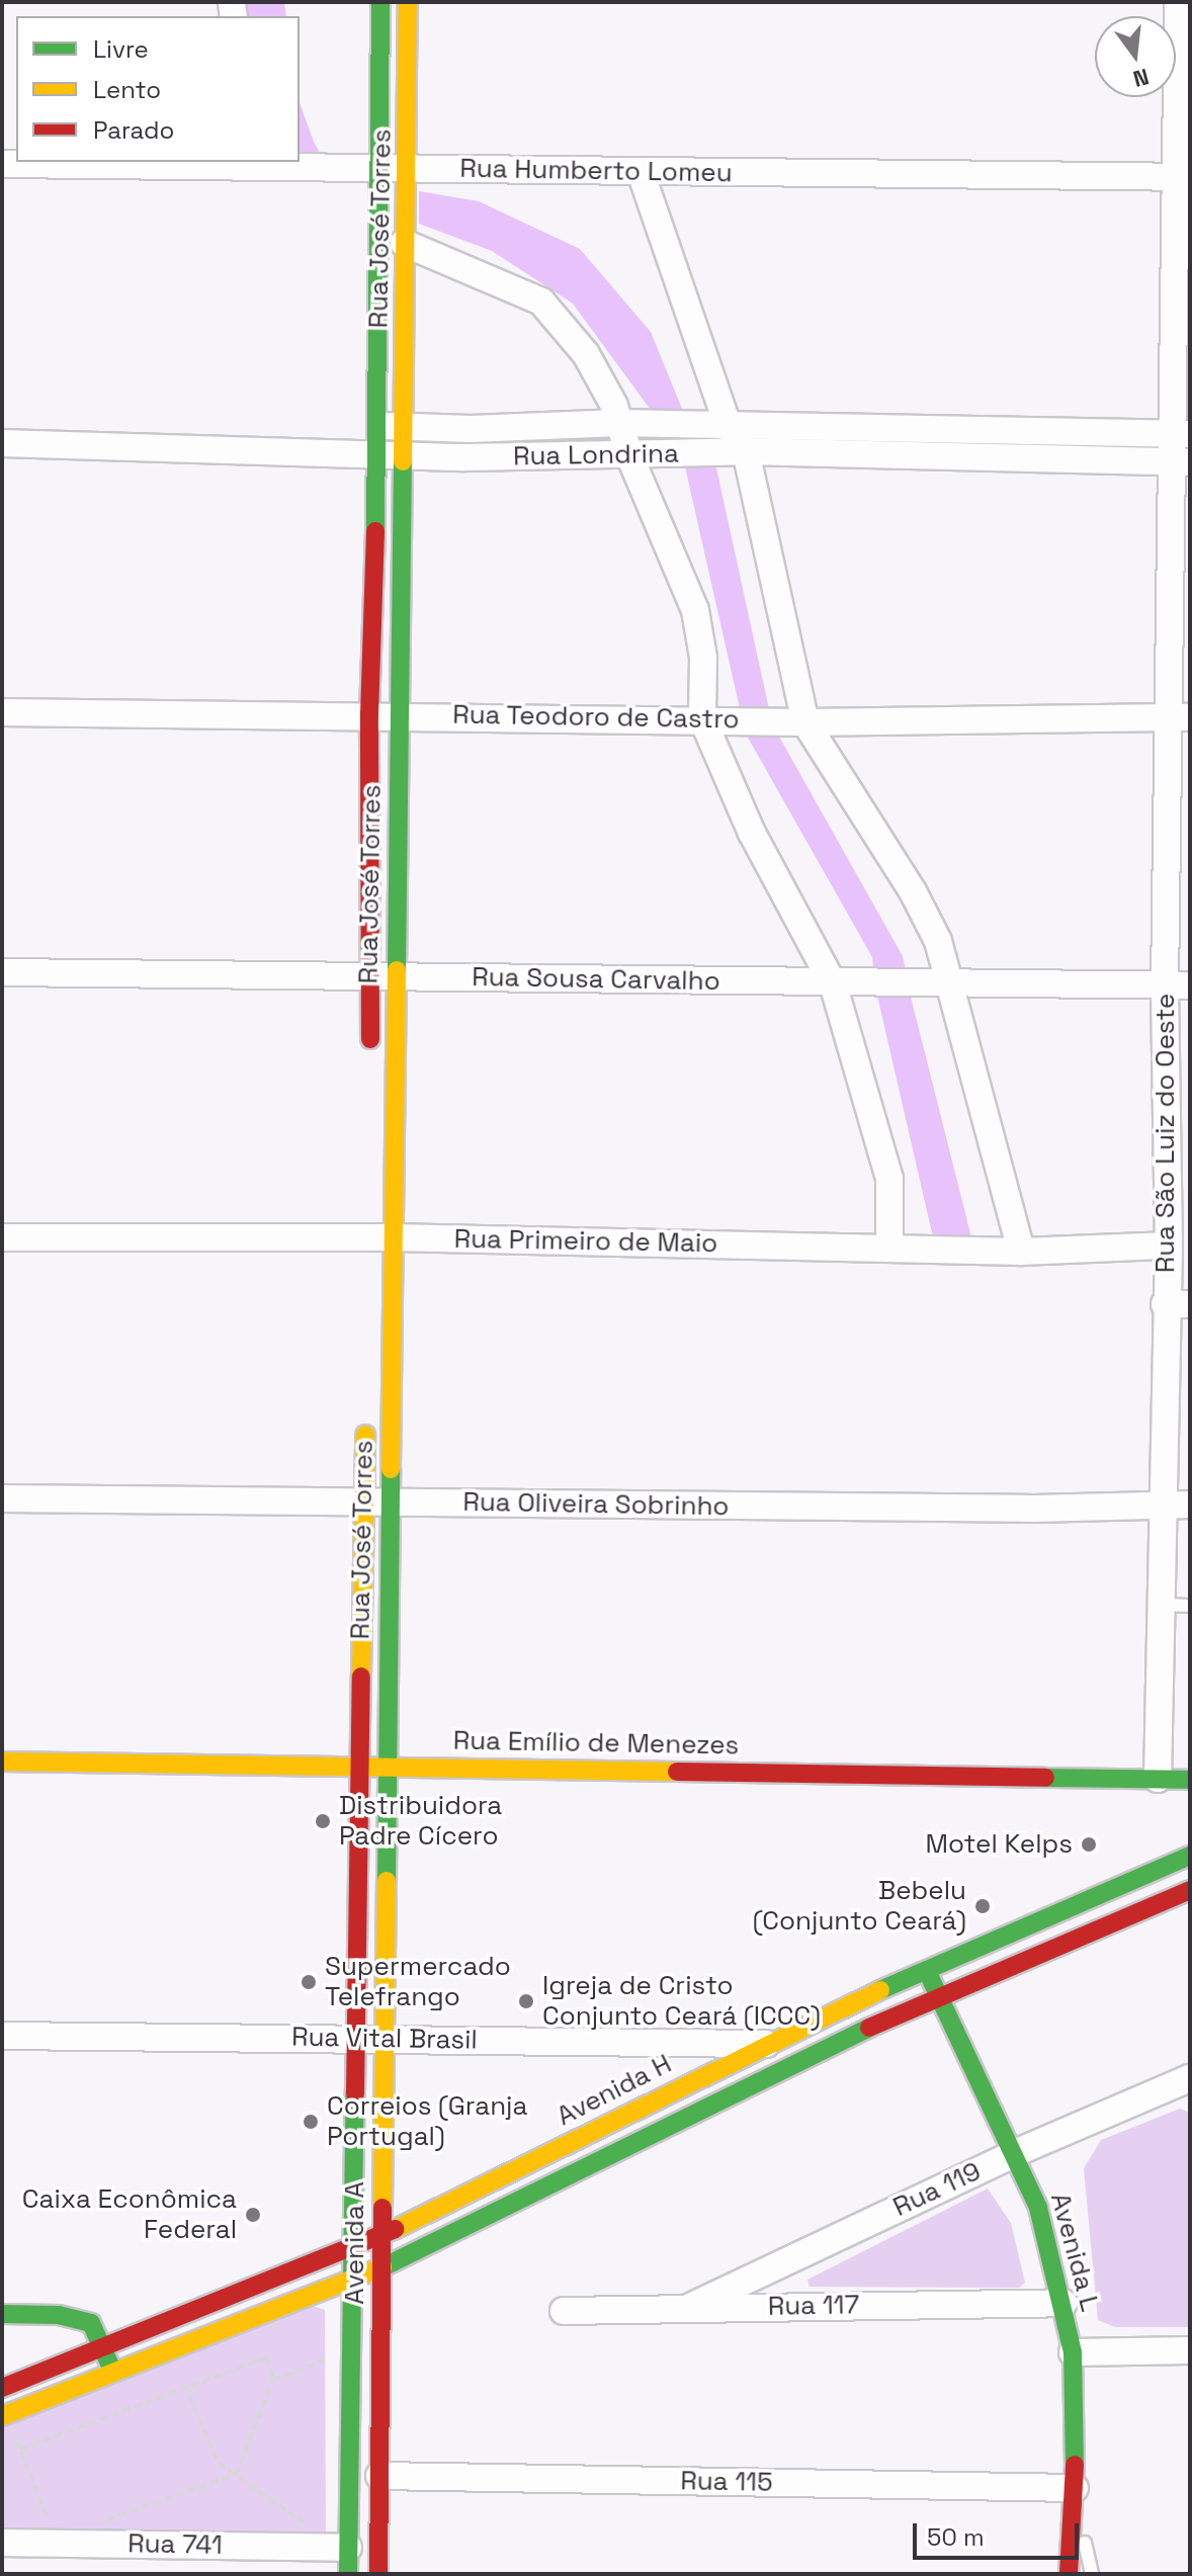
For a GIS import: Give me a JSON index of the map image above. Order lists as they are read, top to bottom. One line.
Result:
{"streets":{"street":["Rua Humberto Lomeu","Rua José Torres","Rua Londrina","Rua Teodoro de Castro","Rua Sousa Carvalho","Rua São Luiz do Oeste","Rua Primeiro de Maio","Rua Oliveira Sobrinho","Rua Emílio de Menezes","Rua Vital Brasil","Avenida H","Rua 119","Avenida A","Avenida L","Rua 117","Rua 115","Rua 741"]},"crossings":[["Rua Humberto Lomeu","Rua José Torres"],["Rua Humberto Lomeu","Rua São Luiz do Oeste"],["Rua José Torres","Rua Londrina"],["Rua José Torres","Rua Teodoro de Castro"],["Rua José Torres","Rua Sousa Carvalho"],["Rua José Torres","Rua Primeiro de Maio"],["Rua José Torres","Rua Oliveira Sobrinho"],["Rua José Torres","Rua Emílio de Menezes"],["Rua José Torres","Avenida A"],["Rua Londrina","Rua São Luiz do Oeste"],["Rua Teodoro de Castro","Rua São Luiz do Oeste"],["Rua Sousa Carvalho","Rua São Luiz do Oeste"],["Rua São Luiz do Oeste","Rua Primeiro de Maio"],["Rua São Luiz do Oeste","Rua Oliveira Sobrinho"],["Rua São Luiz do Oeste","Rua Emílio de Menezes"],["Rua Emílio de Menezes","Avenida A"],["Rua Vital Brasil","Avenida H"],["Rua Vital Brasil","Avenida A"],["Avenida H","Avenida A"],["Avenida H","Avenida L"],["Rua 119","Avenida L"],["Rua 119","Rua 117"],["Avenida A","Rua 115"],["Avenida A","Rua 741"],["Avenida L","Rua 117"],["Avenida L","Rua 115"]],"places":["Distribuidora Padre Cícero","Motel Kelps","Bebelu (Conjunto Ceará)","Supermercado Telefrango","Igreja de Cristo Conjunto Ceará (ICCC)","Correios (Granja Portugal)","Caixa Econômica Federal"],"legend":["Livre","Lento","Parado"],"scale_bar":"50 m","north":"bottom"}
